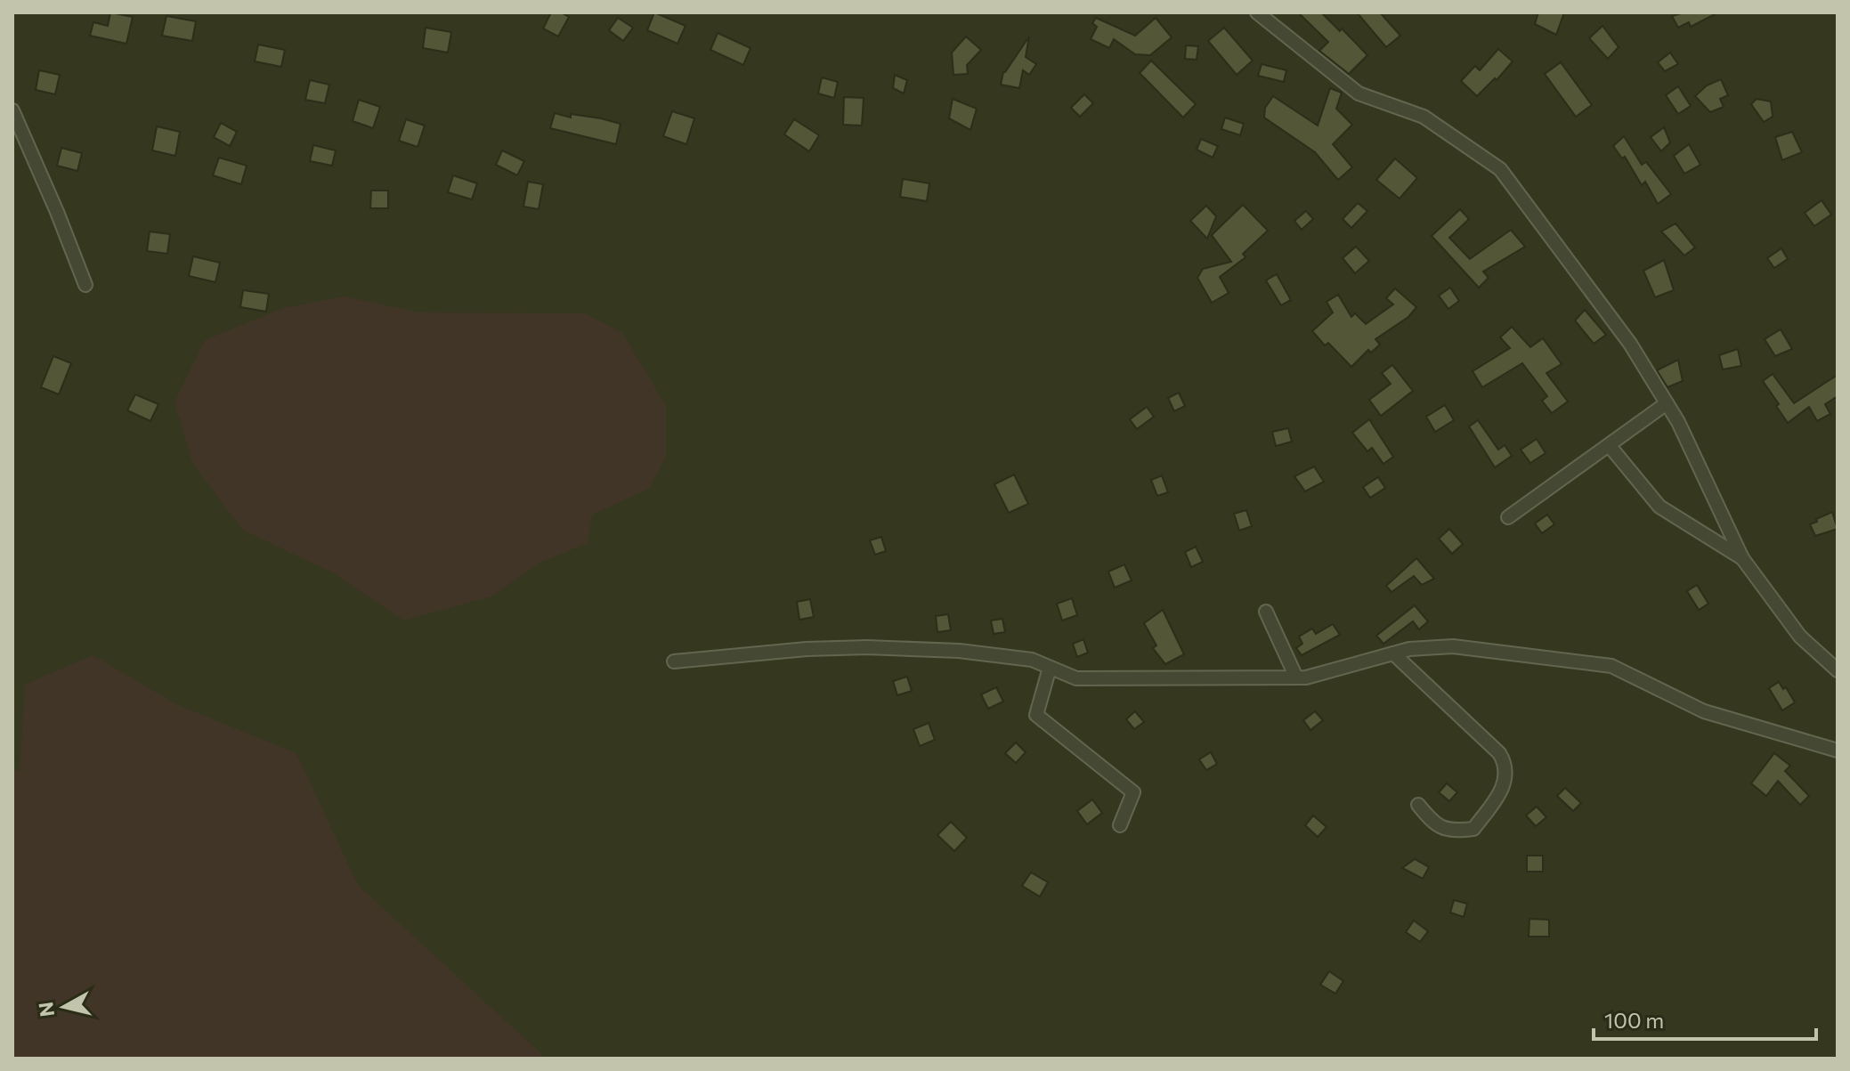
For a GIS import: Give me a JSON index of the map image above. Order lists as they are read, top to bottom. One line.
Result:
{"scale_bar":"100 m","north":"left"}
